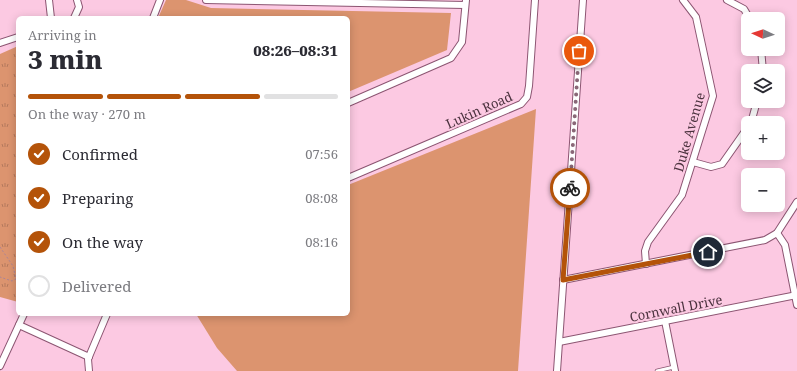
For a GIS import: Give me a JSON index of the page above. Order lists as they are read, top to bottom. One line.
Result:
{"streets":{"street":["Lukin Road","Duke Avenue","Cornwall Drive"]},"north":"left","page":{"map_buttons":["+","−"],"heading":["3 min","Arriving in","08:26–08:31"],"bar":"On the way · 270 m","list":[["Confirmed","07:56"],["Preparing","08:08"],["On the way","08:16"],"Delivered"]}}
